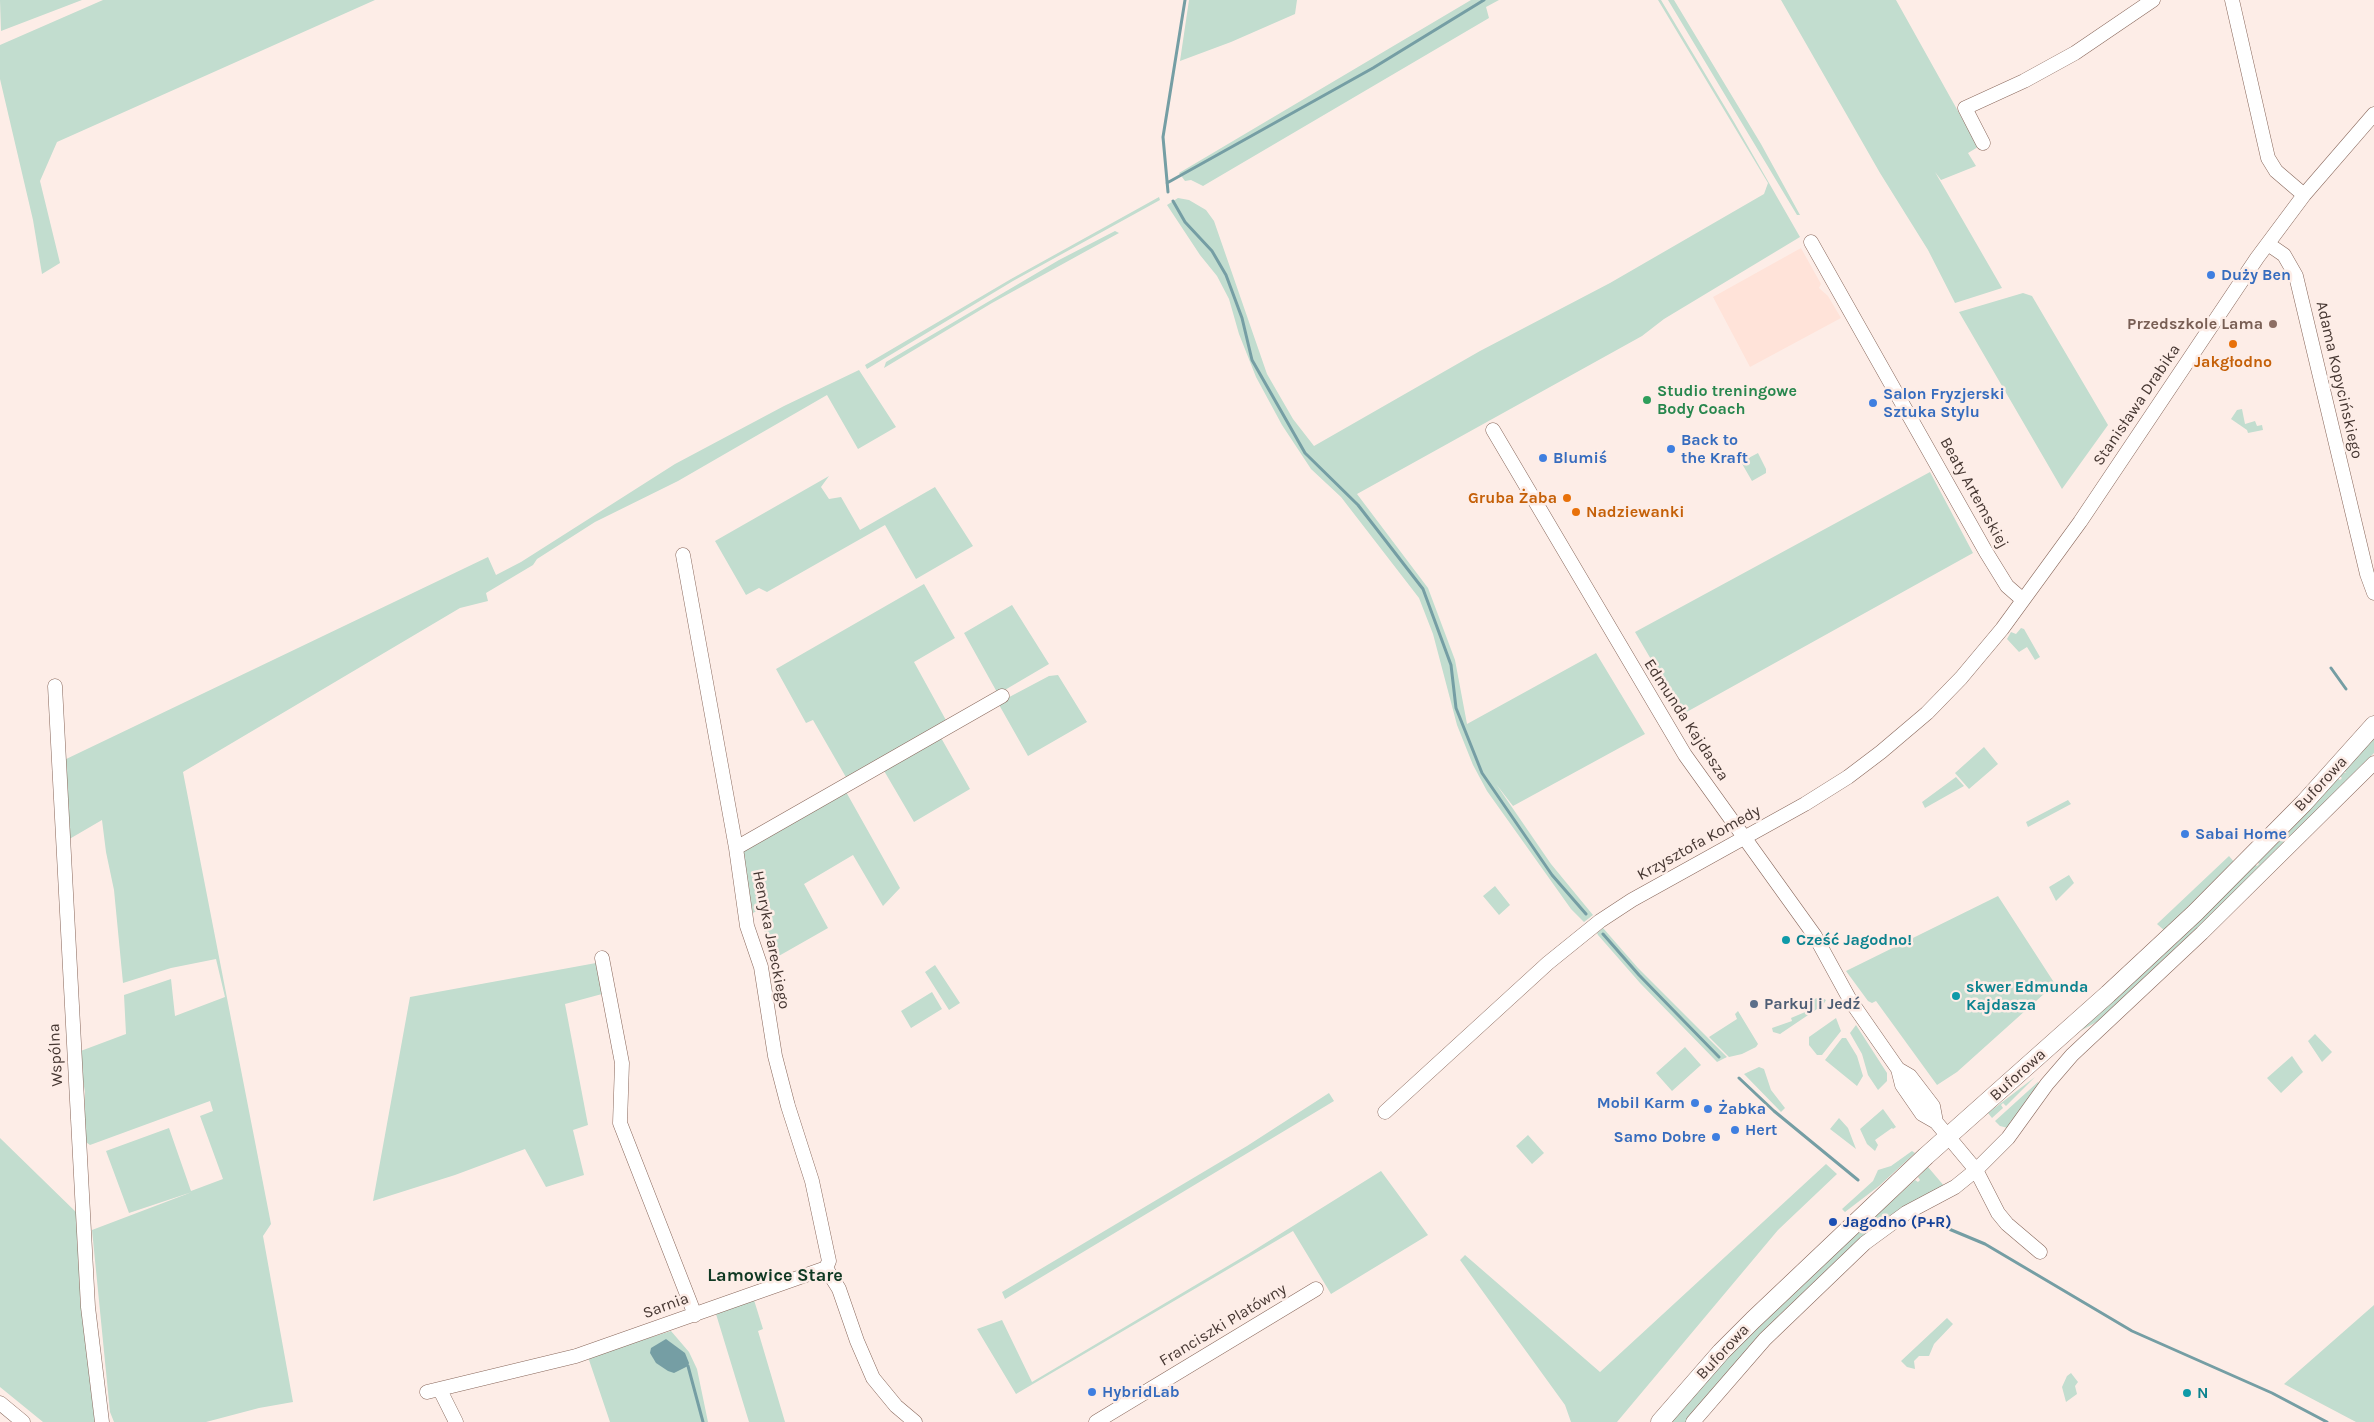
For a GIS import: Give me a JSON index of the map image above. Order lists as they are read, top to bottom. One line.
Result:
{"streets":{"main road":["Buforowa"],"street":["Adama Kopycińskiego","Stanisława Drabika","Beaty Artemskiej","Edmunda Kajdasza","Krzysztofa Komedy","Henryka Jareckiego","Wspólna","Sarnia","Franciszki Platówny"]},"crossings":[["Adama Kopycińskiego","Stanisława Drabika"],["Stanisława Drabika","Beaty Artemskiej"],["Stanisława Drabika","Krzysztofa Komedy"],["Beaty Artemskiej","Krzysztofa Komedy"],["Edmunda Kajdasza","Buforowa"],["Edmunda Kajdasza","Krzysztofa Komedy"],["Henryka Jareckiego","Sarnia"]],"districts":["Lamowice Stare"],"places":["Duży Ben","Przedszkole Lama","Jakgłodno","Studio treningowe Body Coach","Salon Fryzjerski Sztuka Stylu","Back to the Kraft","Blumiś","Gruba Żaba","Nadziewanki","Sabai Home","Cześć Jagodno!","skwer Edmunda Kajdasza","Parkuj i Jedź","Mobil Karm","Żabka","Hert","Samo Dobre","Jagodno (P+R)","HybridLab","N"]}
